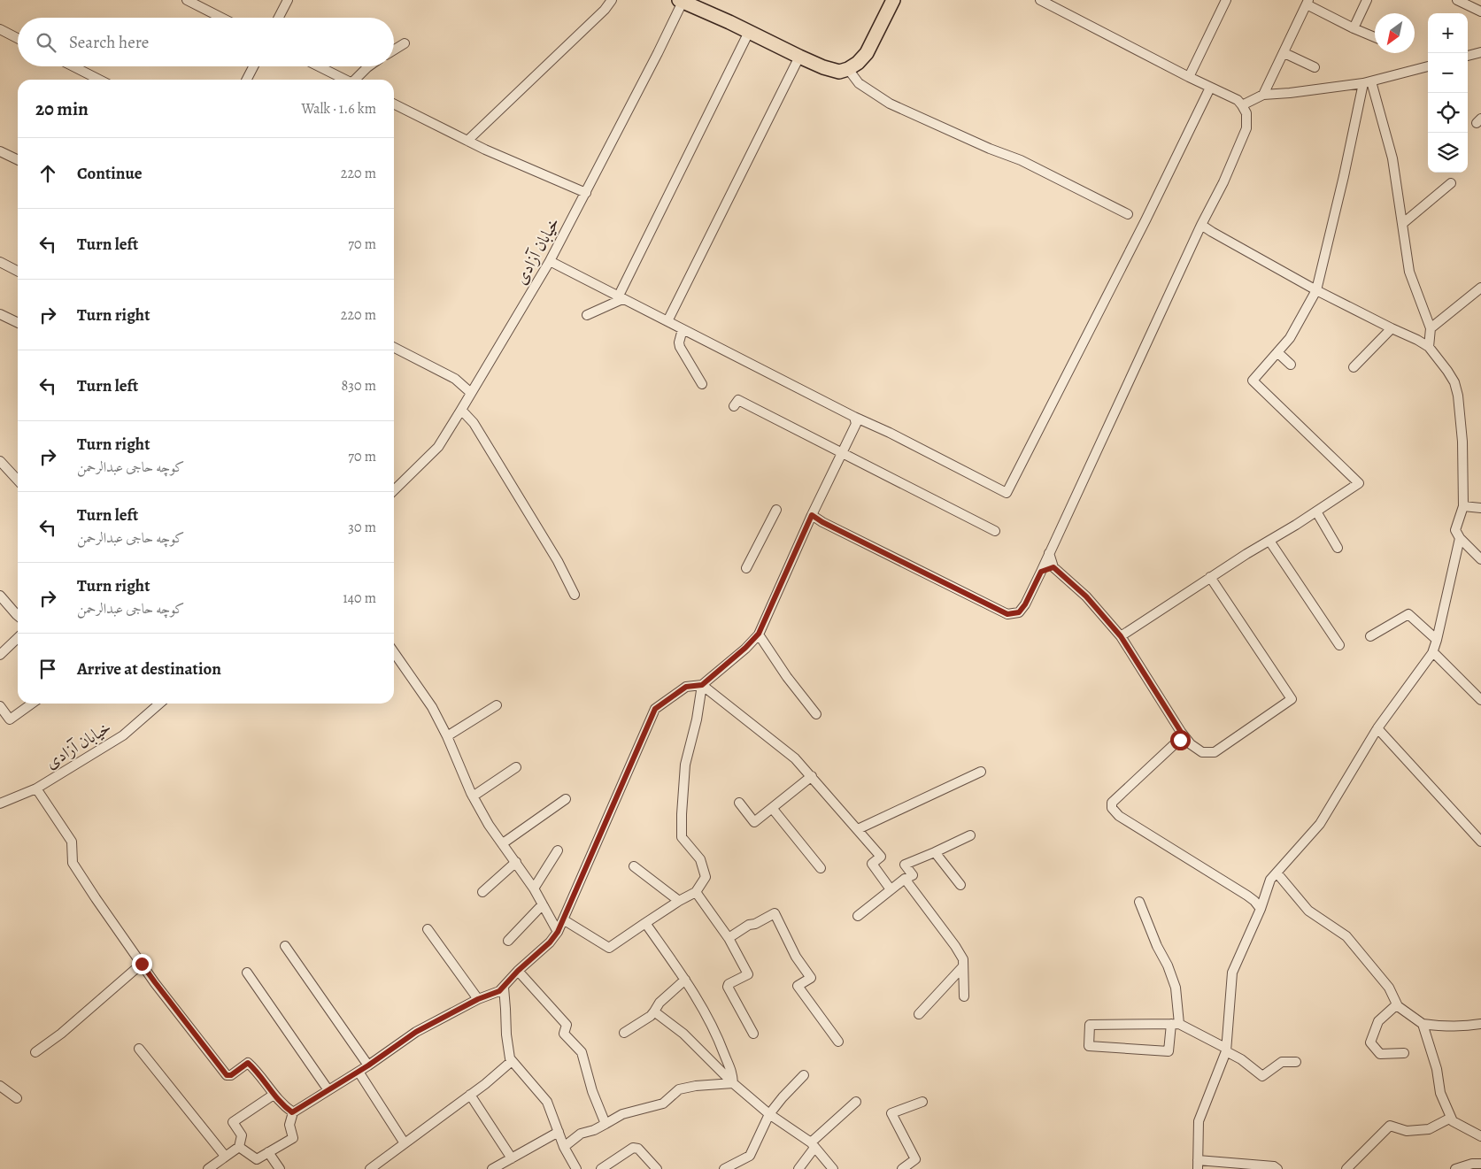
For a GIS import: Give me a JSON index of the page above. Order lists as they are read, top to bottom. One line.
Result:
{"streets":{"street":["خیابان آزادی"]},"north":"bottom left","page":{"map_buttons":["+","−"],"search":"Search here","heading":["20 min","Walk · 1.6 km"],"list":[["Continue","220 m"],["Turn left","70 m"],["Turn right","220 m"],["Turn left","830 m"],["Turn right","کوچه حاجی عبدالرحمن","70 m"],["Turn left","کوچه حاجی عبدالرحمن","30 m"],["Turn right","کوچه حاجی عبدالرحمن","140 m"],"Arrive at destination"]}}
